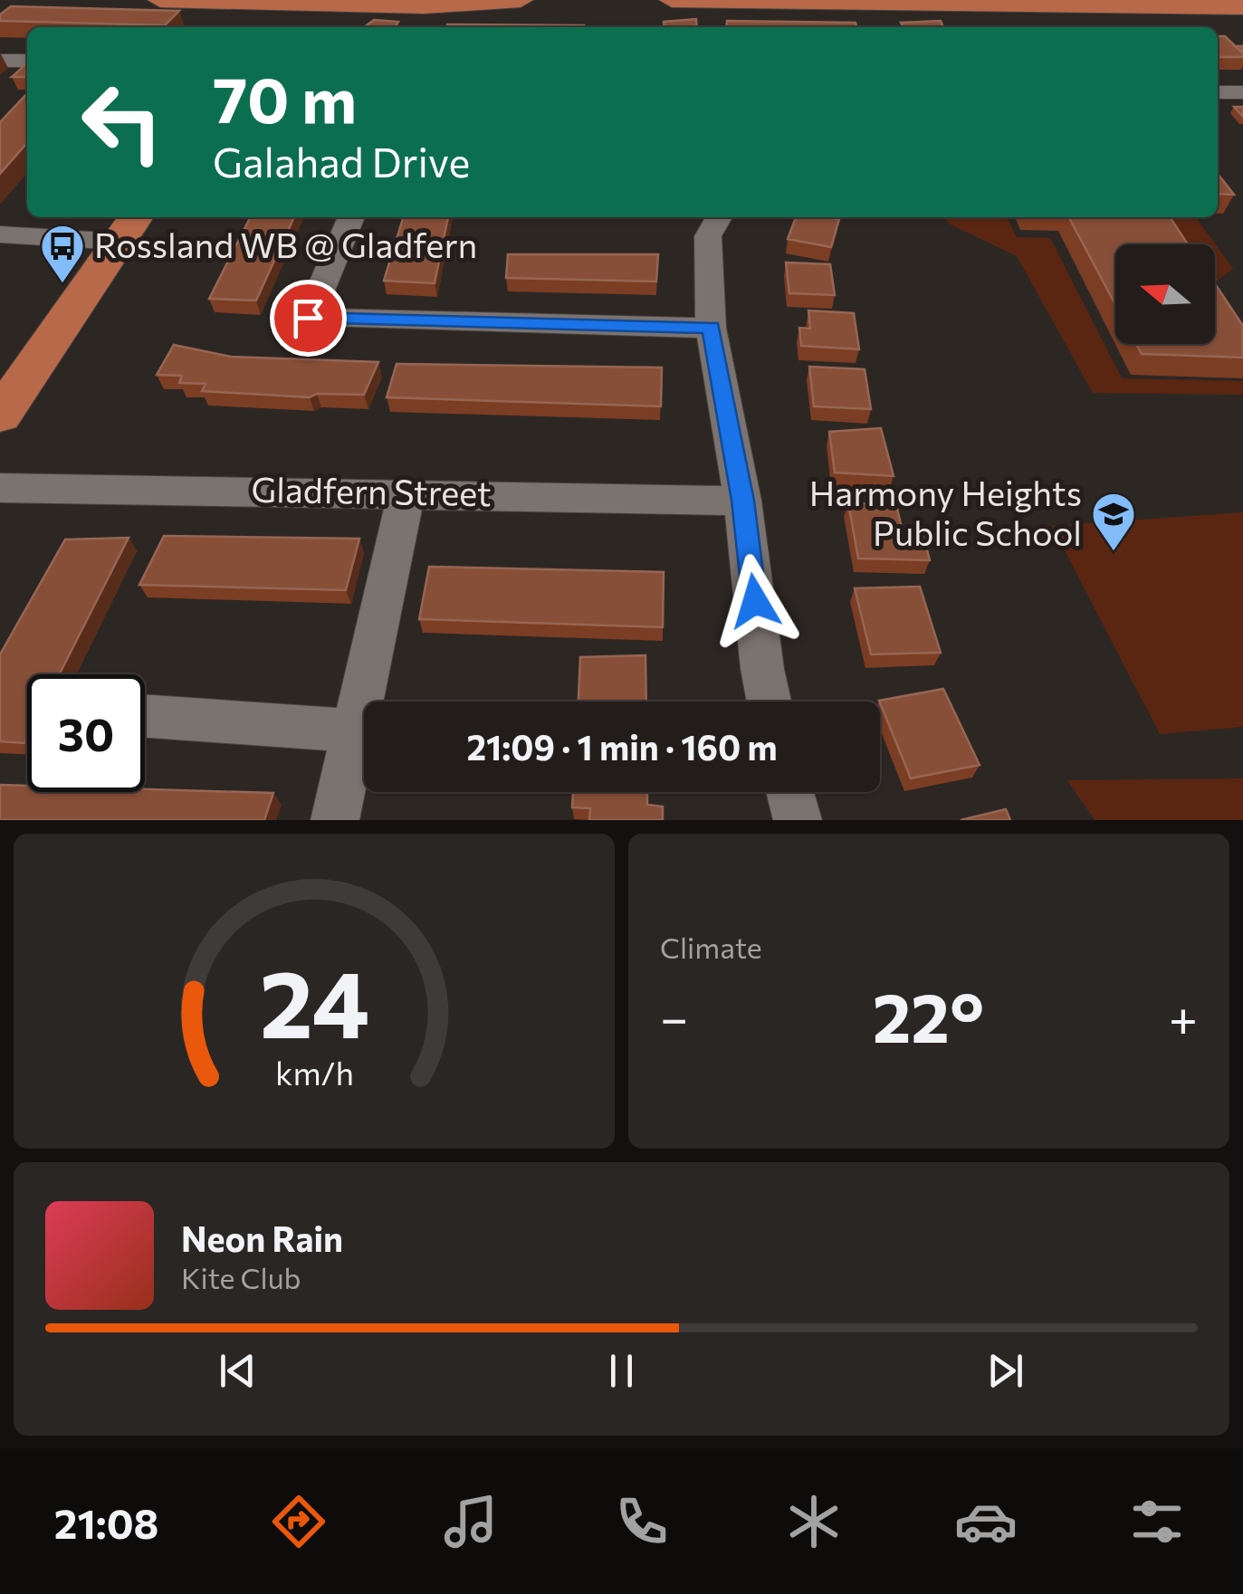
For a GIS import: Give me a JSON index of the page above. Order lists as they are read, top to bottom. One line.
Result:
{"streets":{"street":["Gladfern Street"]},"places":{"bus stop":["Rossland WB @ Gladfern"],"school or university":["Harmony Heights Public School"]},"north":"left","page":{"turn":["70 m","Galahad Drive"],"limit":"30","trip":"21:09 · 1 min · 160 m","tile":"Climate","heat":["−","22°","+"],"song":["Neon Rain","Kite Club"],"tabs":"21:08","gauge":["24","km/h"]}}
